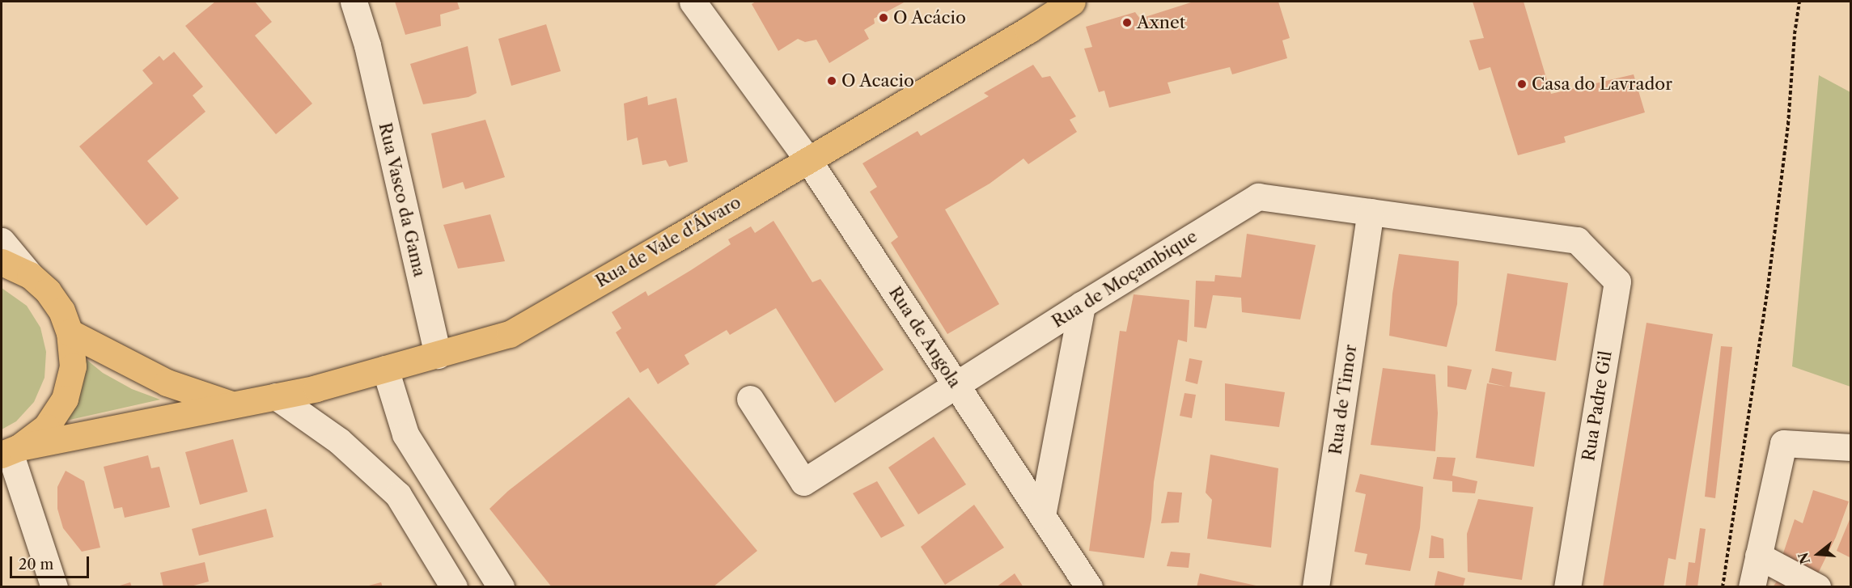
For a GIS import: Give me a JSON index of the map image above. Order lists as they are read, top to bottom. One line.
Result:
{"streets":{"main road":["Rua de Vale d'Álvaro"],"street":["Rua Vasco da Gama","Rua de Moçambique","Rua de Angola","Rua de Timor","Rua Padre Gil"]},"crossings":[["Rua Vasco da Gama","Rua de Vale d'Álvaro"],["Rua de Vale d'Álvaro","Rua de Angola"],["Rua de Moçambique","Rua de Angola"],["Rua de Moçambique","Rua de Timor"],["Rua de Moçambique","Rua Padre Gil"]],"places":["O Acácio","Axnet","O Acacio","Casa do Lavrador"],"scale_bar":"20 m","north":"left"}
